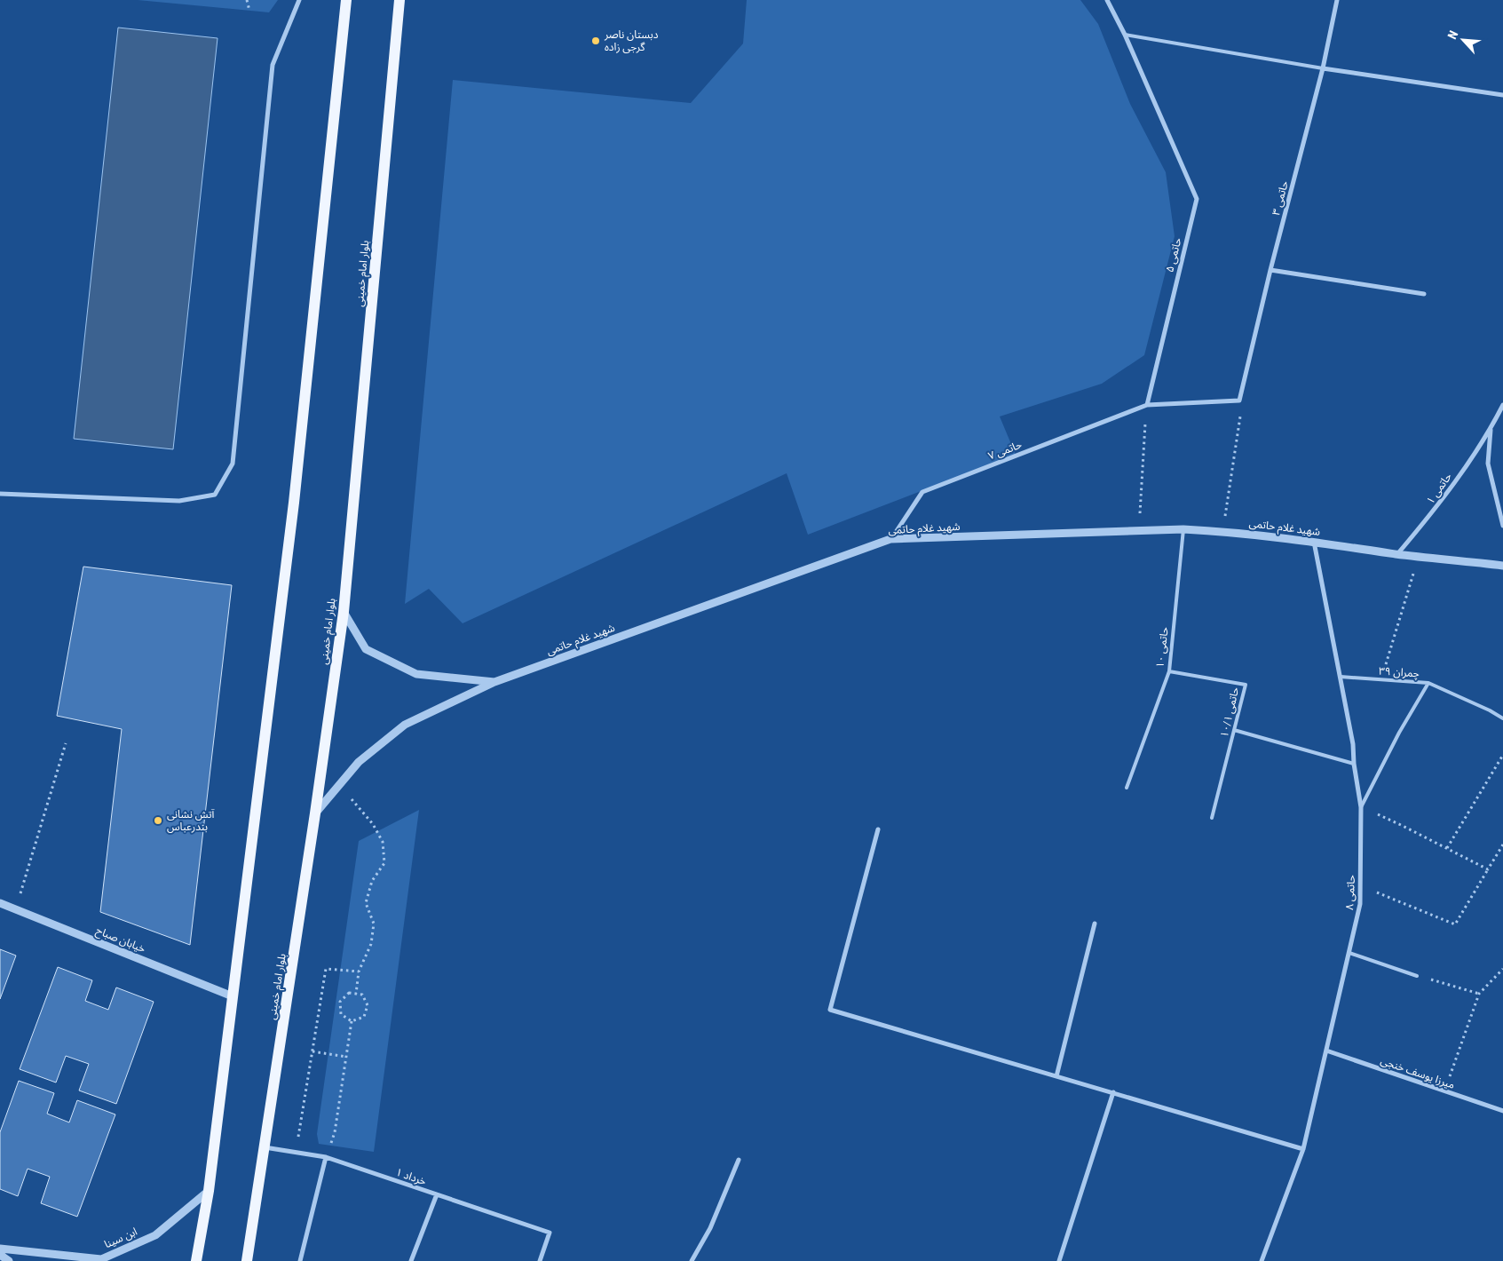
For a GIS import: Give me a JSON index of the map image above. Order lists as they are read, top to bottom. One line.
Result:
{"streets":{"main road":["بلوار امام خمینی"],"street":["حاتمی ۳","حاتمی ۵","حاتمی ۷","حاتمی ۱","شهید غلام حاتمی","حاتمی ۸","خیابان صباح","میرزا یوسف خنجی","خرداد ۱","ابن سینا"],"lane":["حاتمی ۱۰","چمران ۳۹","حاتمی ۱۰/۱"]},"crossings":[["حاتمی ۵","حاتمی ۷"],["بلوار امام خمینی","شهید غلام حاتمی"],["بلوار امام خمینی","خرداد ۱"],["حاتمی ۷","شهید غلام حاتمی"],["حاتمی ۱","شهید غلام حاتمی"],["شهید غلام حاتمی","حاتمی ۱۰"],["شهید غلام حاتمی","حاتمی ۸"],["حاتمی ۱۰","حاتمی ۱۰/۱"],["چمران ۳۹","حاتمی ۸"],["حاتمی ۸","میرزا یوسف خنجی"]],"places":["دبستان ناصر گرجی زاده","آتش نشانی بندرعباس"],"north":"top left"}
